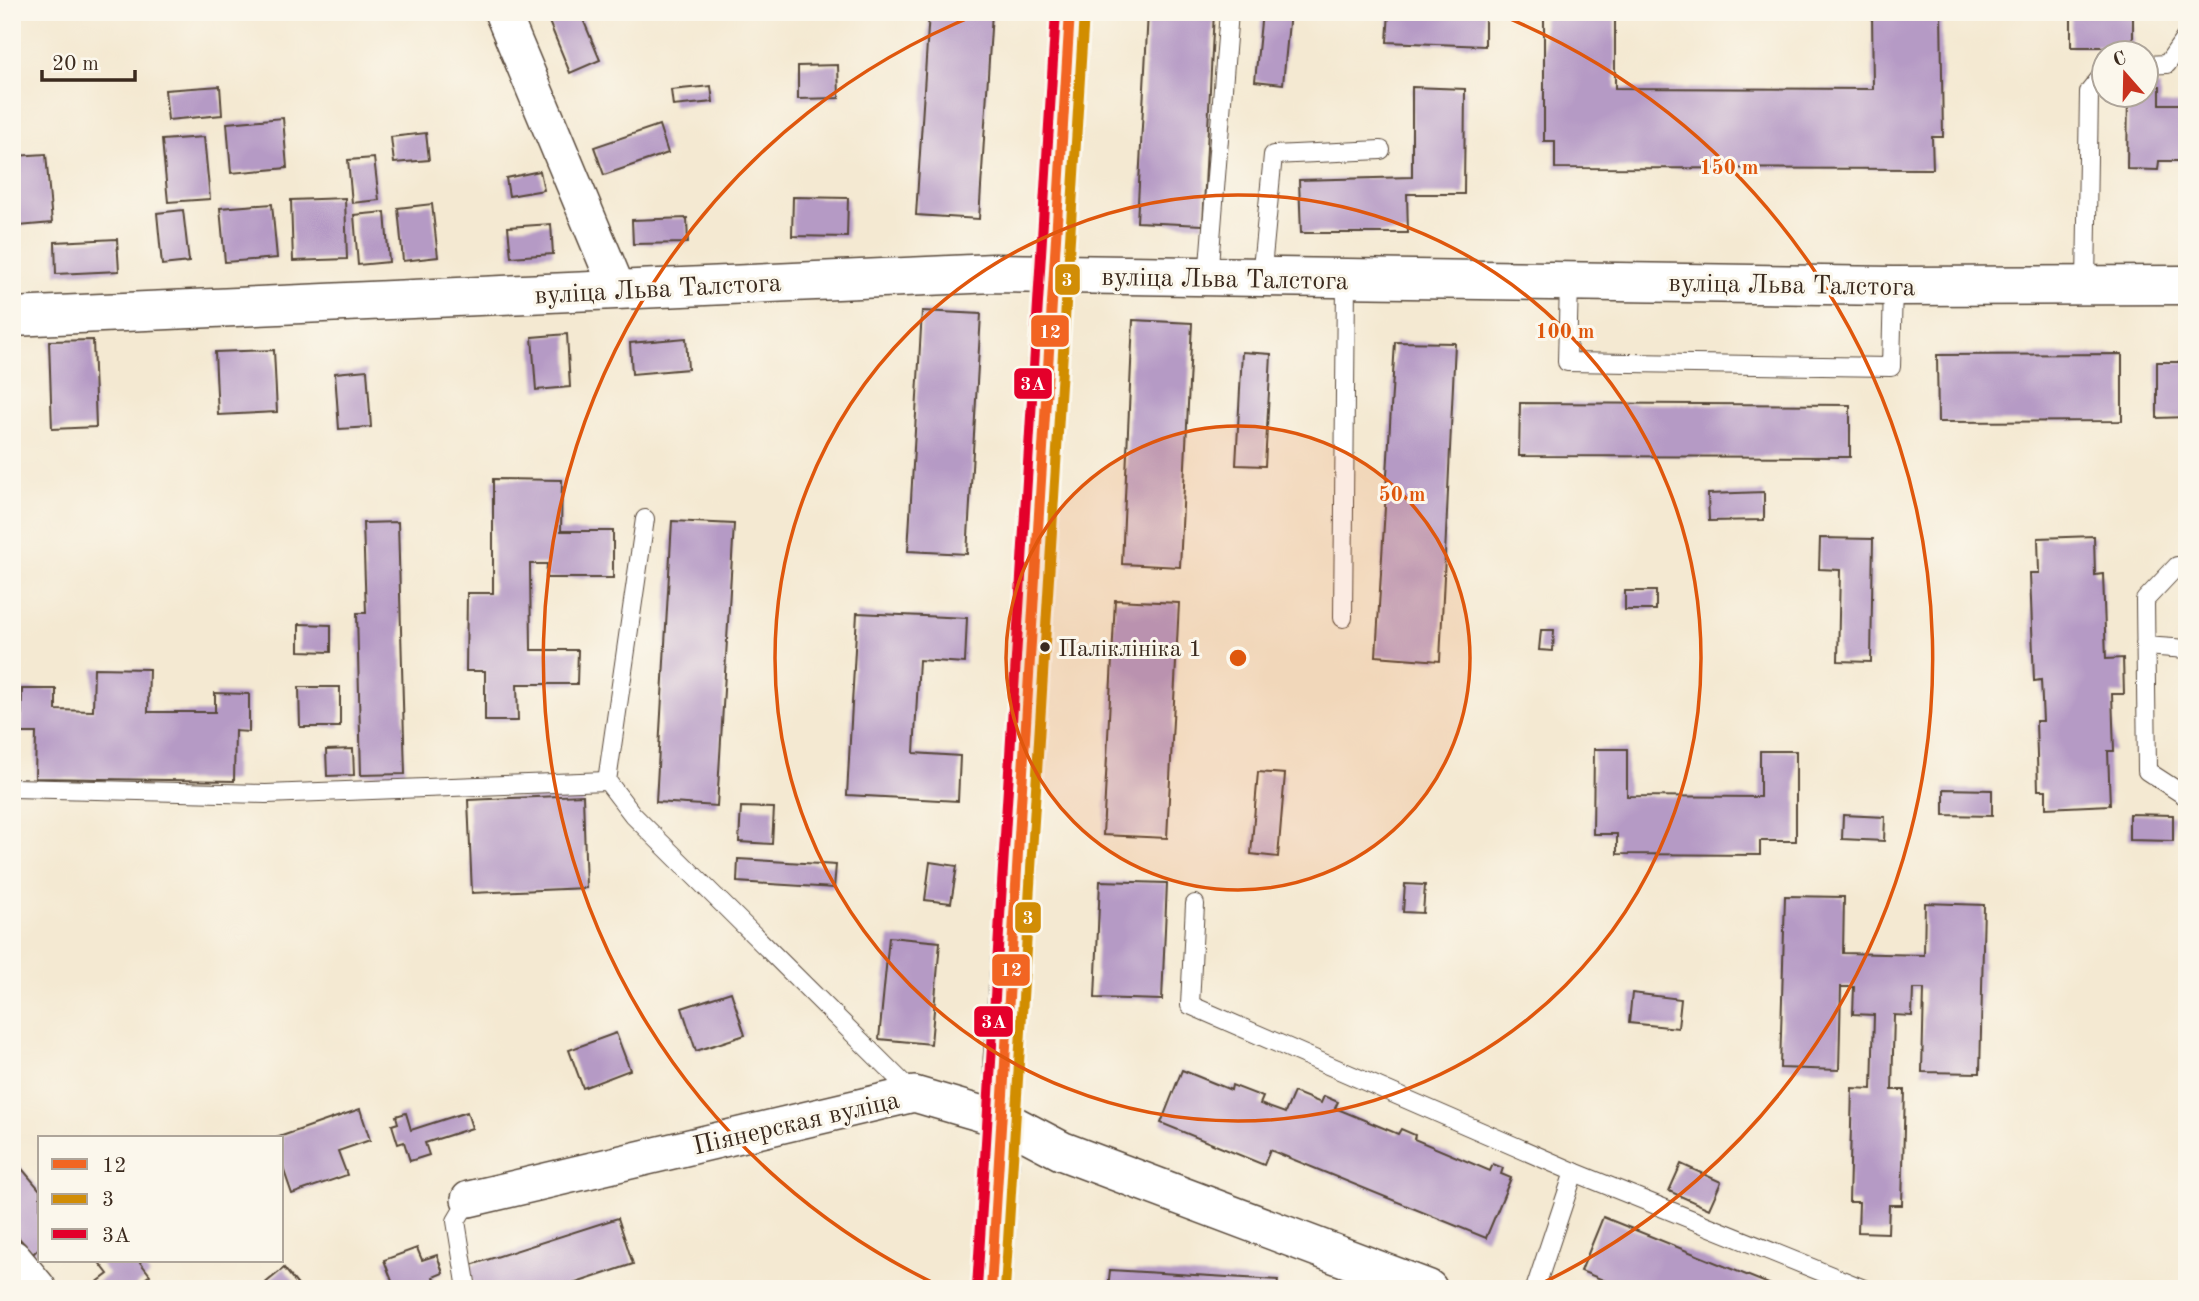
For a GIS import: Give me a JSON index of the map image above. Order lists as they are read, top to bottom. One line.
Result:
{"streets":{"street":["вуліца Льва Талстога","Піянерская вуліца"]},"places":["Паліклініка 1"],"lines":["transit line 12","transit line 3А","transit line 3"],"legend":["12","3","3А"],"scale_bar":"20 m","north":"top","rings":["150 m","100 m","50 m"]}
